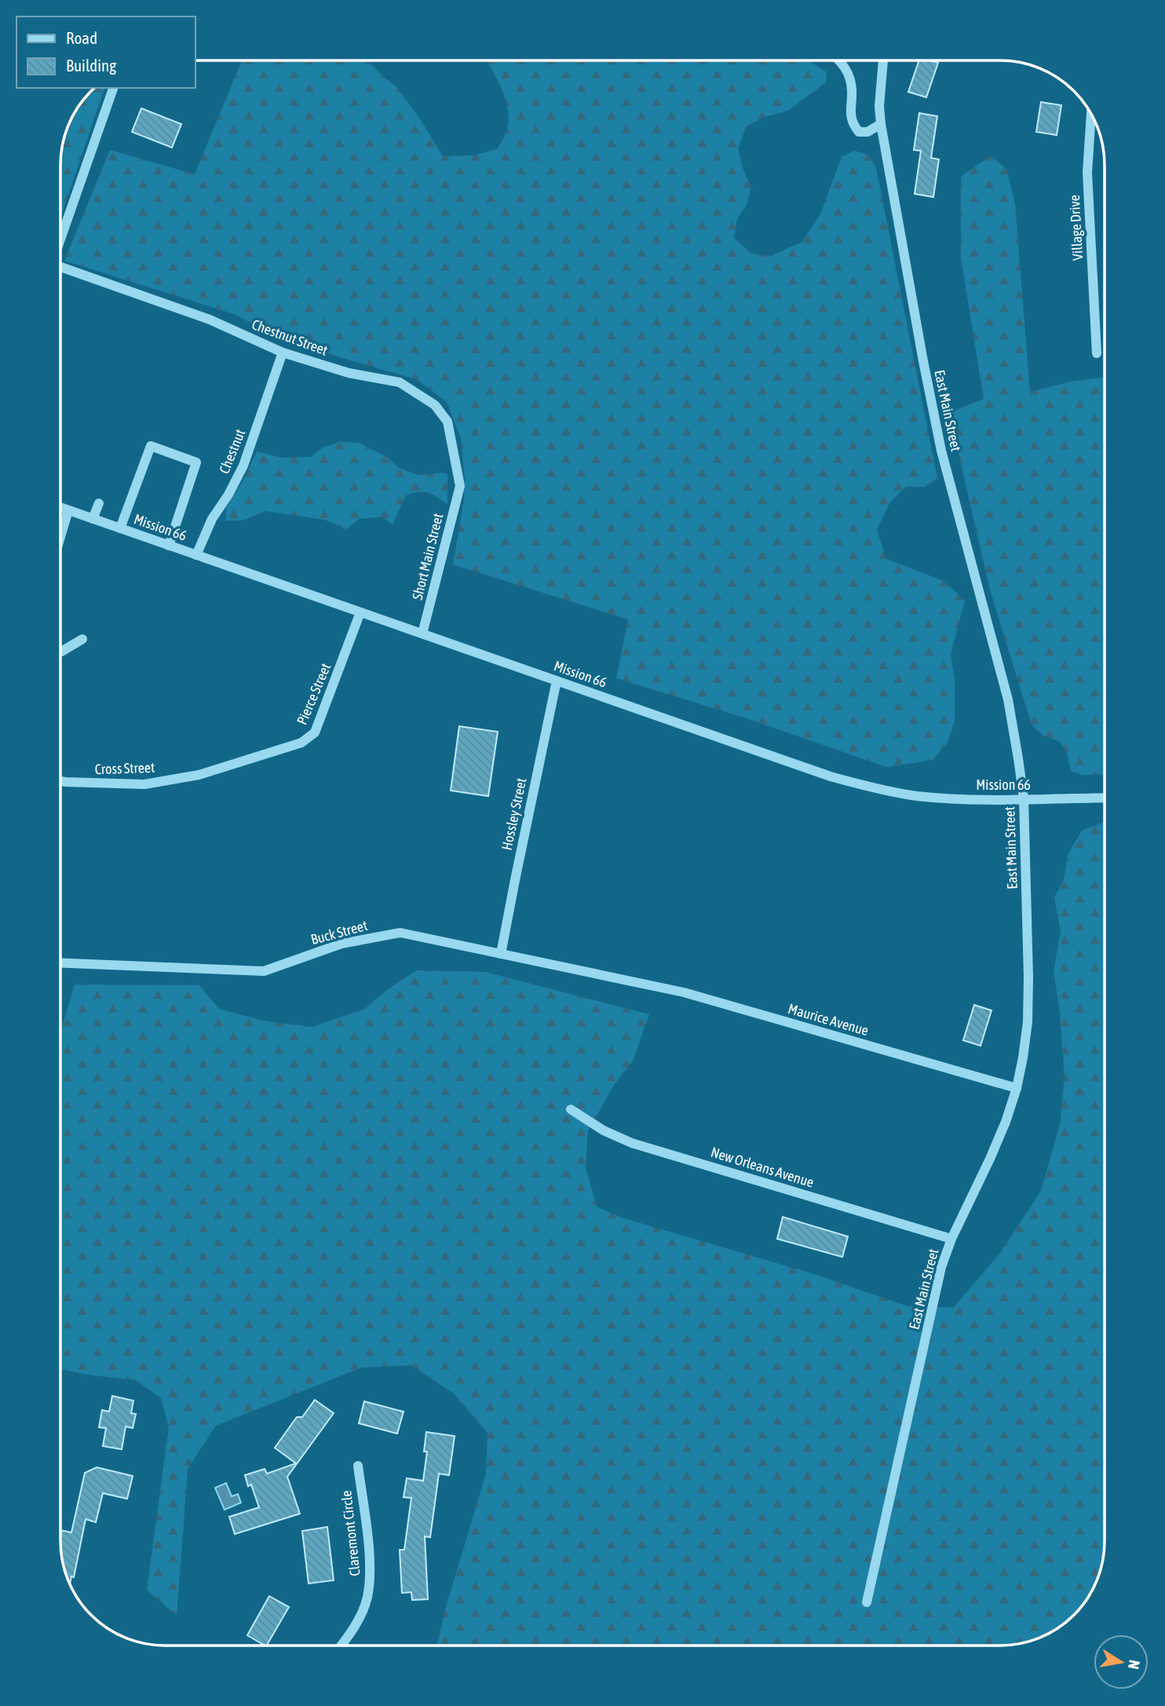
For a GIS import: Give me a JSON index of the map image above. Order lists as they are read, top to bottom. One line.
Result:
{"streets":{"street":["Village Drive","Chestnut Street","East Main Street","Chestnut","Mission 66","Short Main Street","Pierce Street","Cross Street","Hossley Street","Buck Street","Maurice Avenue","New Orleans Avenue","Claremont Circle"]},"crossings":[["Chestnut Street","Chestnut"],["Chestnut Street","Short Main Street"],["East Main Street","Mission 66"],["East Main Street","Maurice Avenue"],["East Main Street","New Orleans Avenue"],["Chestnut","Mission 66"],["Mission 66","Short Main Street"],["Mission 66","Pierce Street"],["Mission 66","Hossley Street"],["Pierce Street","Cross Street"],["Hossley Street","Buck Street"],["Buck Street","Maurice Avenue"]],"legend":["Road","Building"],"north":"right"}
